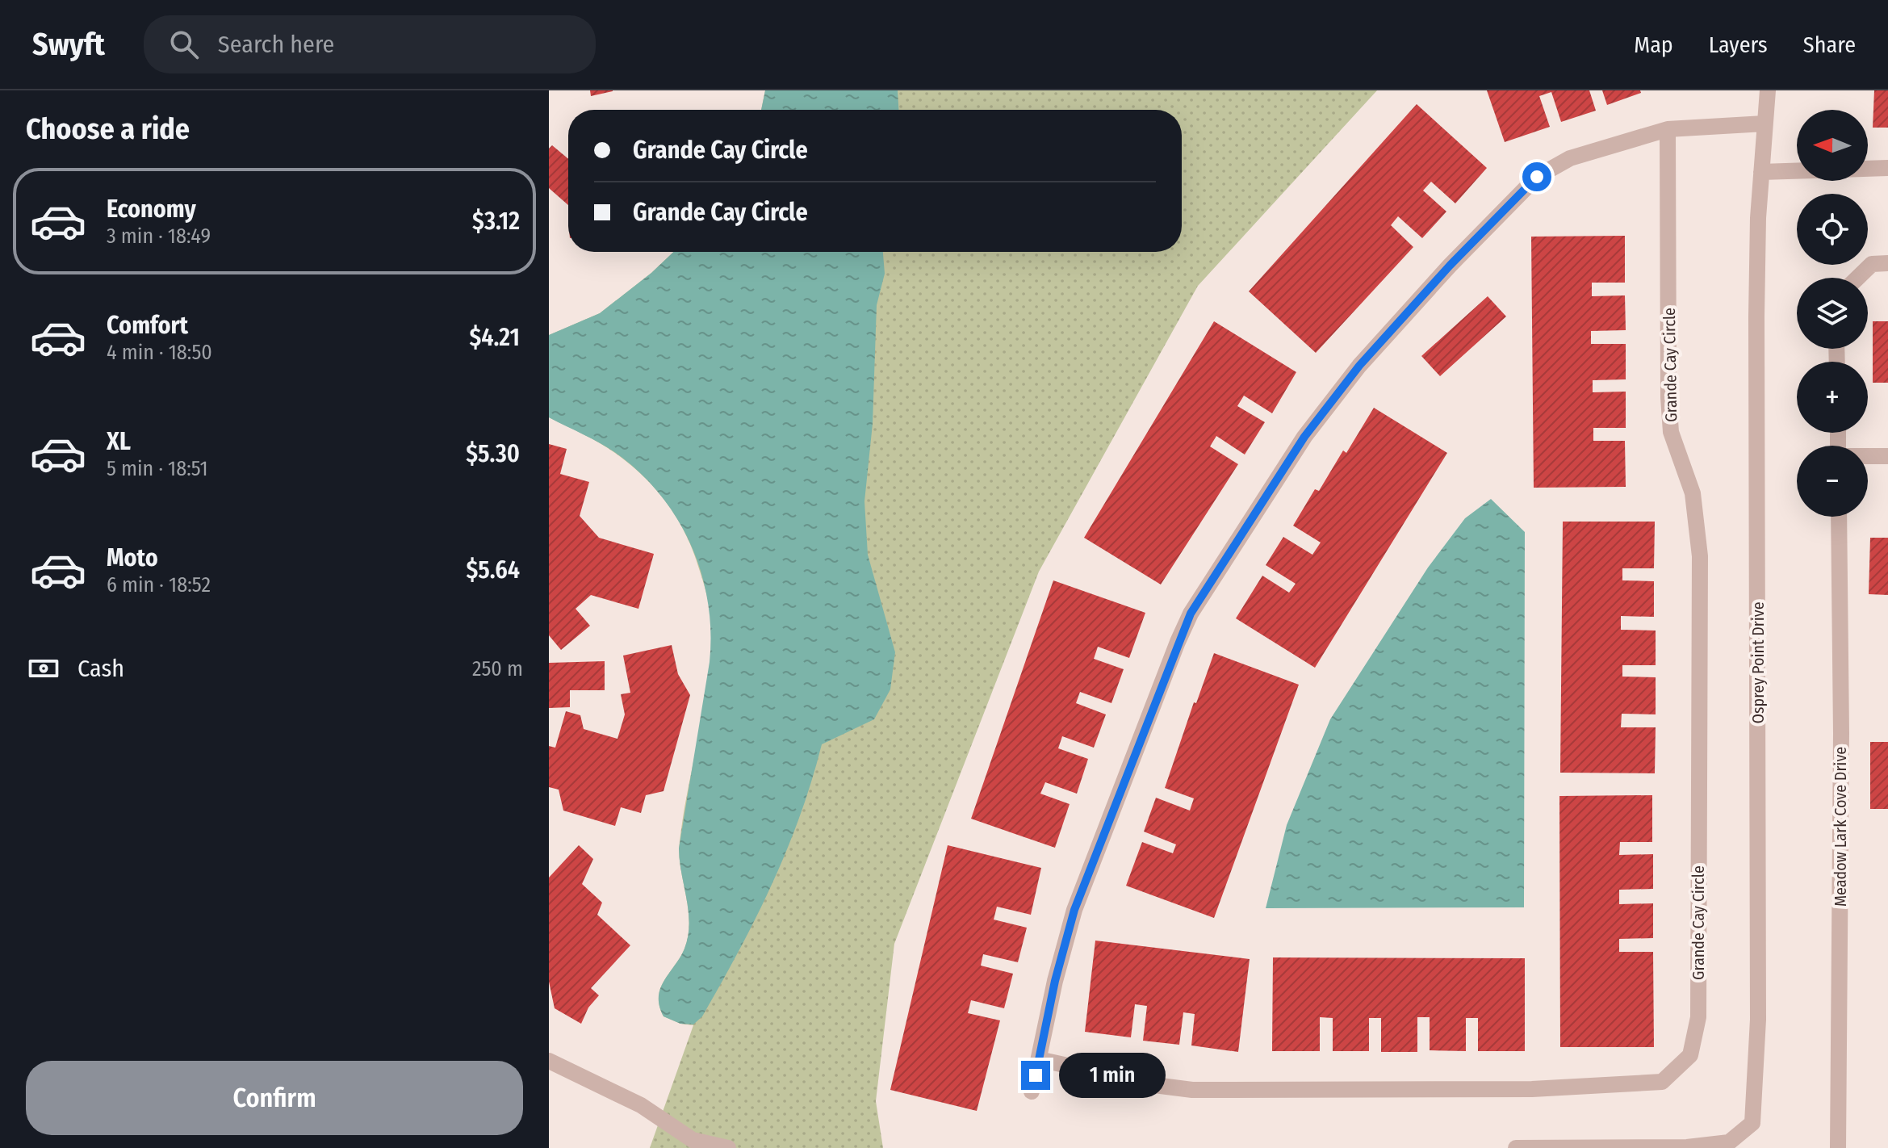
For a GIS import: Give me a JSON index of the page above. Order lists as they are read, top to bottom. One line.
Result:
{"streets":{"street":["Grande Cay Circle","Osprey Point Drive","Meadow Lark Cove Drive"]},"north":"left","page":{"header":"Swyft","search":"Search here","nav":["Map","Layers","Share"],"heading":"Choose a ride","map_buttons":["+","−"],"banner":["Grande Cay Circle","Grande Cay Circle"],"list":[{"name":"Economy","note":"3 min · 18:49","value":"$3.12"},{"name":"Comfort","note":"4 min · 18:50","value":"$4.21"},{"name":"XL","note":"5 min · 18:51","value":"$5.30"},{"name":"Moto","note":"6 min · 18:52","value":"$5.64"}],"pay":["Cash","250 m"],"buttons":"Confirm","bubble":"1 min"}}
